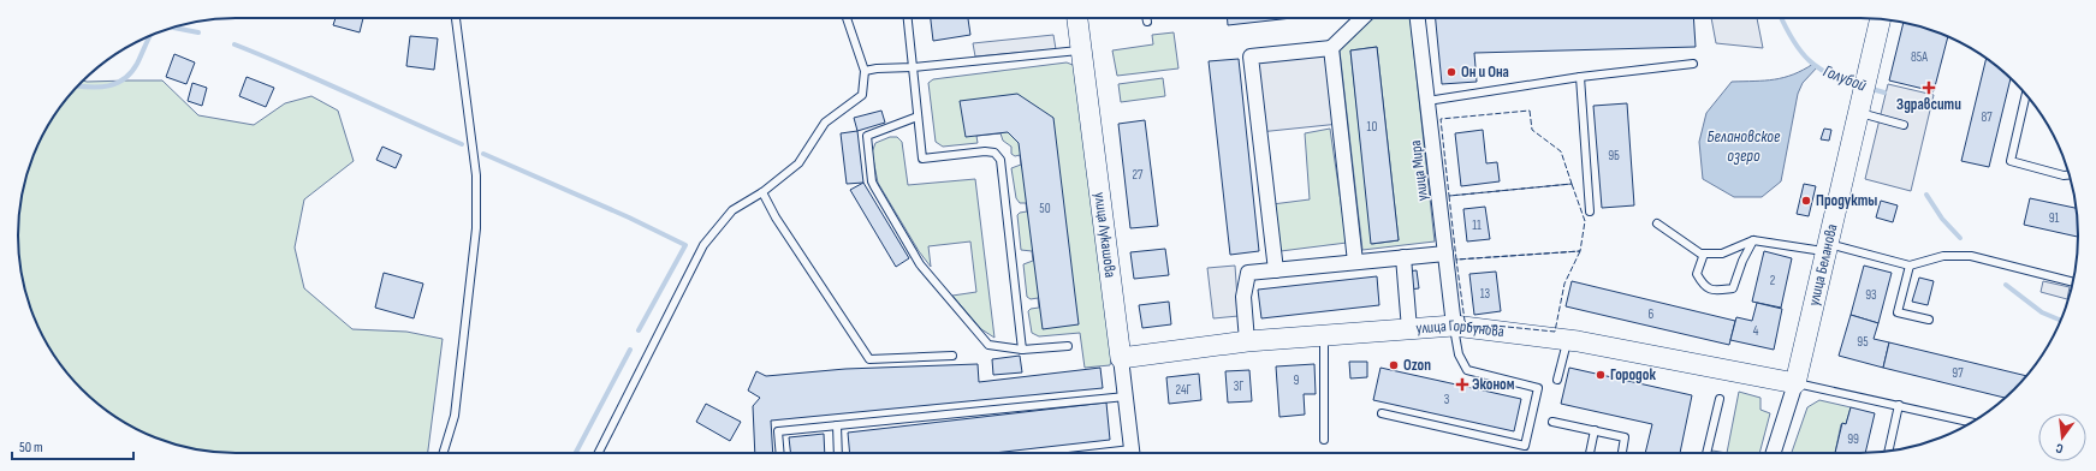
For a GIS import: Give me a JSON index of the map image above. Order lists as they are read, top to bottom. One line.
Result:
{"streets":{"street":["улица Мира","улица Лукашова","улица Беланова","улица Горбунова"]},"crossings":[["улица Мира","улица Горбунова"],["улица Лукашова","улица Горбунова"],["улица Беланова","улица Горбунова"]],"water":["Голубой","Белановское озеро"],"places":{"other":["Он и Она","Продукты","Ozon","Городок"],"health":["Здравсити","Эконом"]},"house_numbers":["85А","87","10","9Б","27","50","91","11","2","13","93","6","4","95","97","9","3Г","24Г","3","99"],"scale_bar":"50 m","north":"bottom"}
